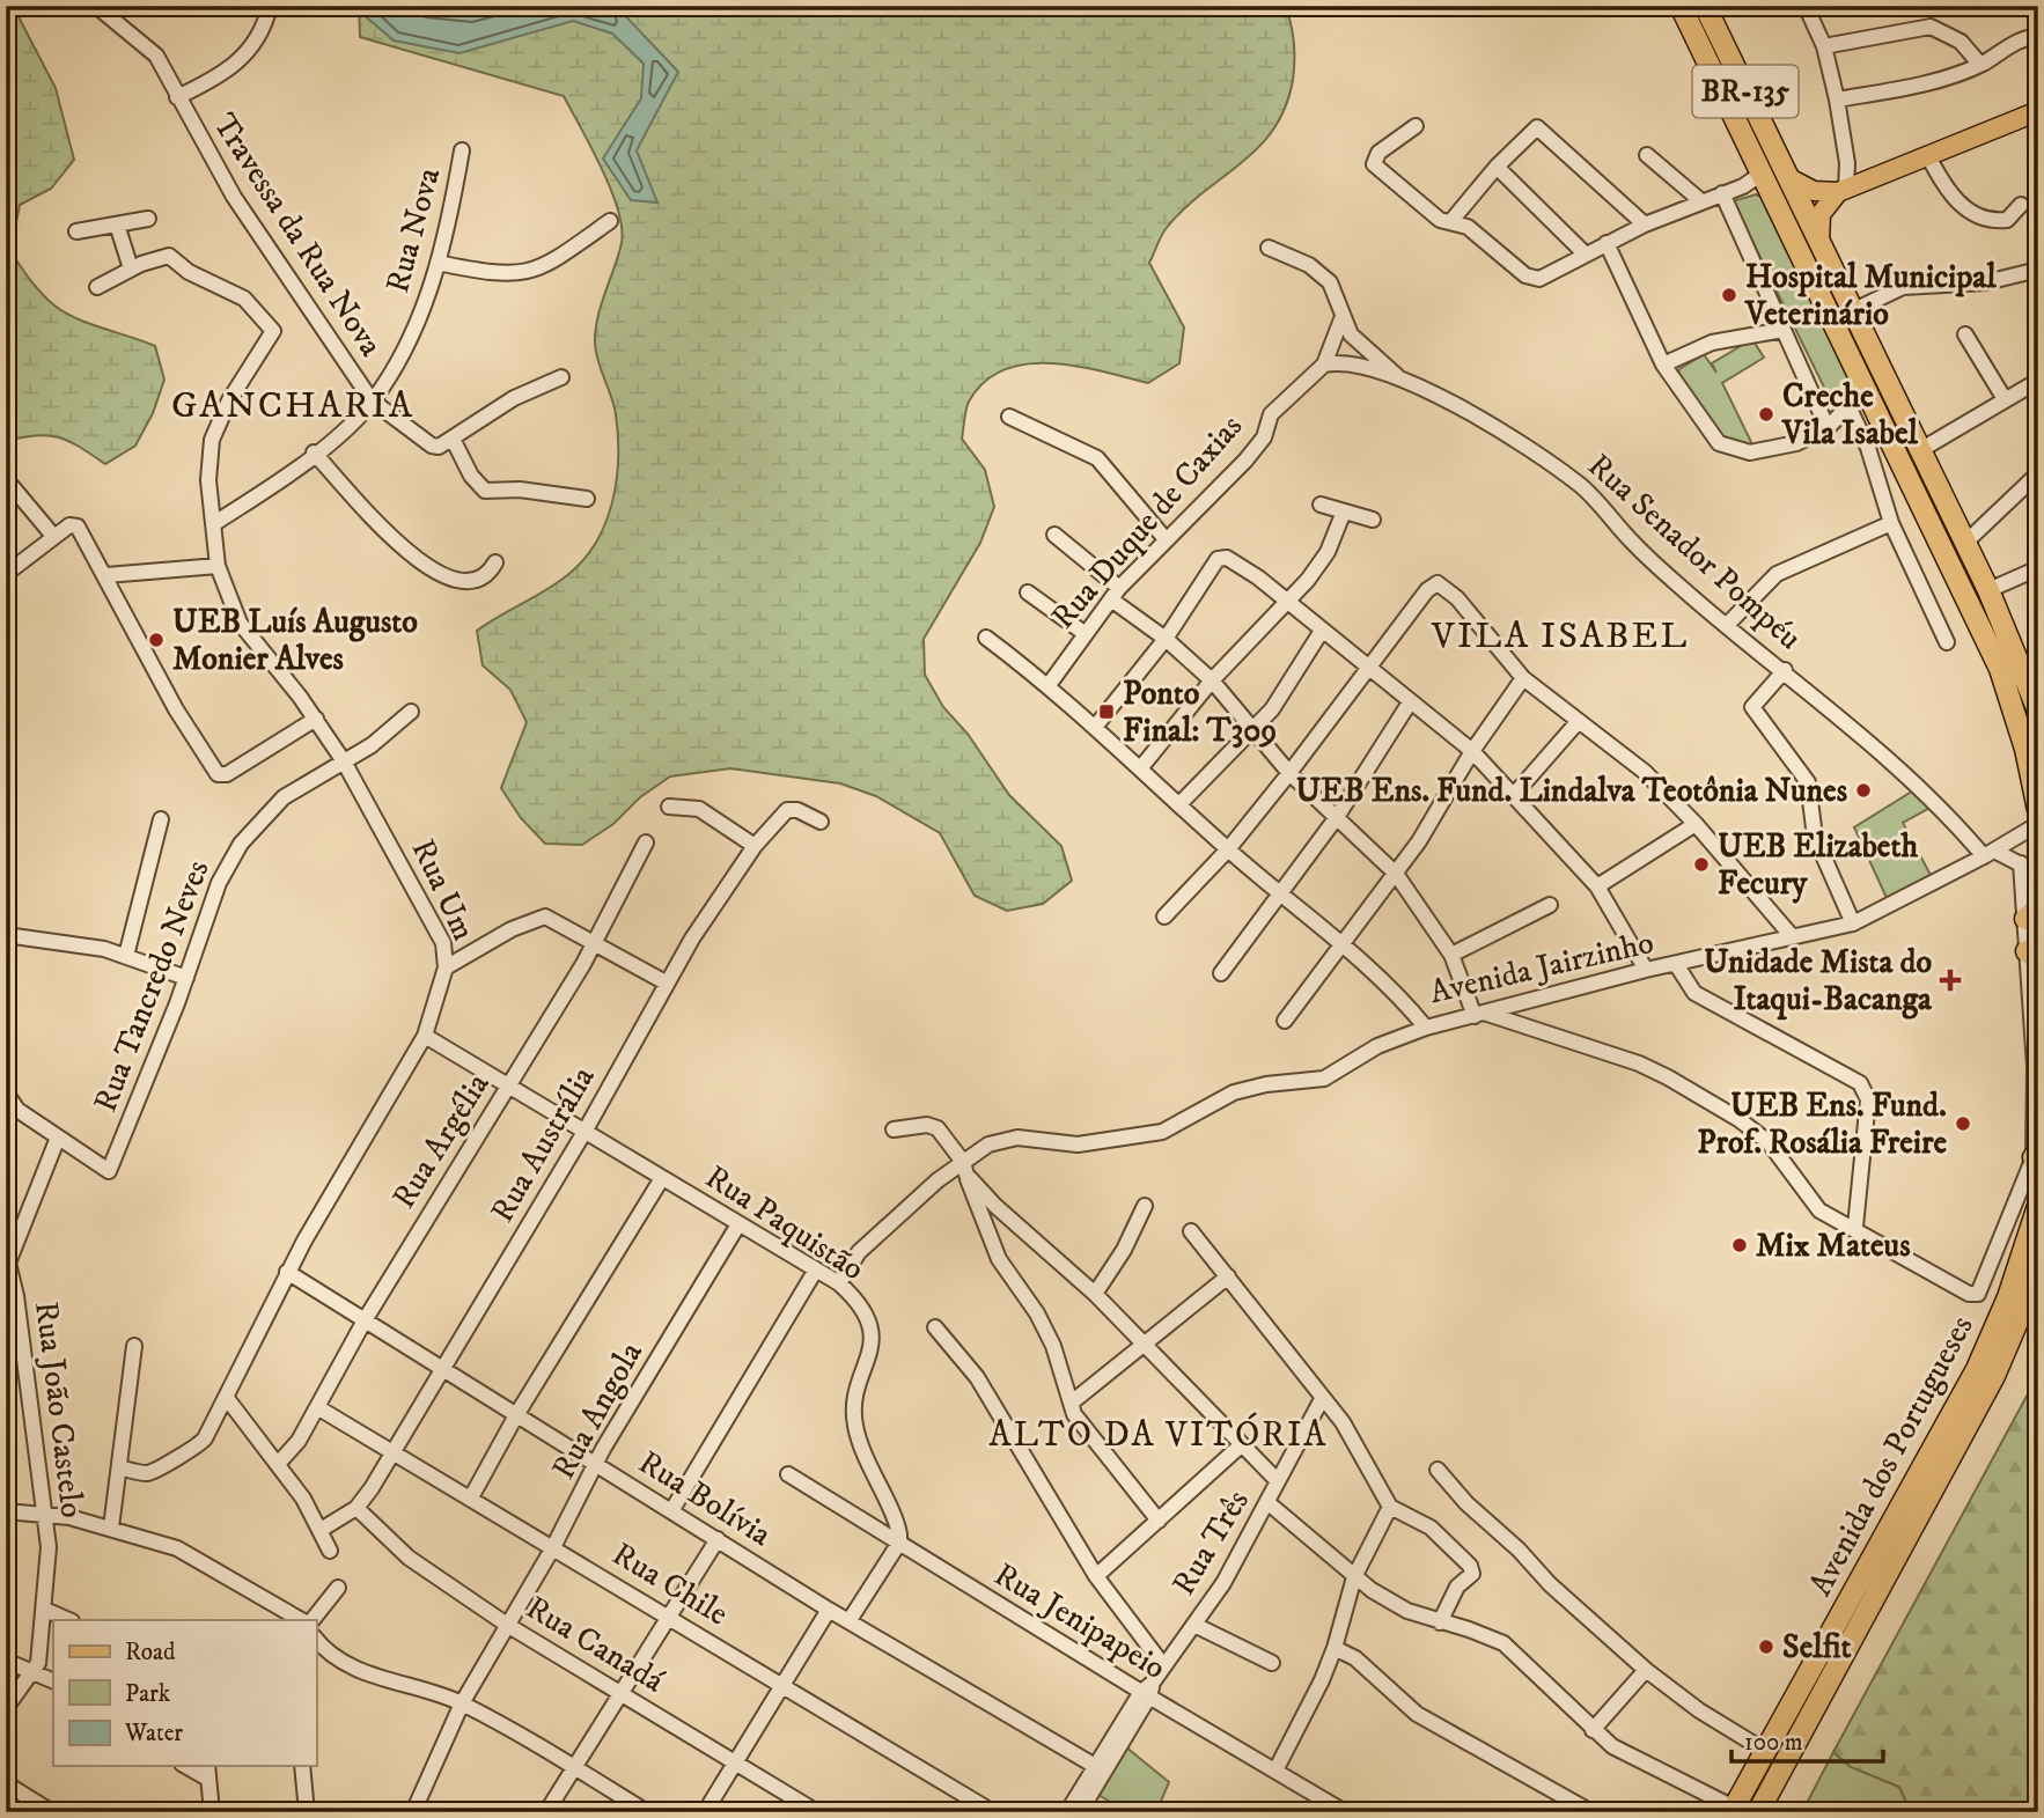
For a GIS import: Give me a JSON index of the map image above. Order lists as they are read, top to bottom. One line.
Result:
{"streets":{"highway":["BR-135","Avenida dos Portugueses"],"street":["Rua Nova","Travessa da Rua Nova","Rua Duque de Caxias","Rua Senador Pompéu","Rua Um","Avenida Jairzinho","Rua Tancredo Neves","Rua Argélia","Rua Austrália","Rua Paquistão","Rua João Castelo","Rua Angola","Rua Bolívia","Rua Três","Rua Chile","Rua Jenipapeio","Rua Canadá"]},"crossings":[["Rua Nova","Travessa da Rua Nova"],["Rua Nova","Rua Um"],["Rua Duque de Caxias","Rua Senador Pompéu"],["Rua Duque de Caxias","Avenida Jairzinho"],["Rua Senador Pompéu","Avenida Jairzinho"],["Rua Um","Rua Tancredo Neves"],["Rua Um","Rua Paquistão"],["Rua Um","Rua Bolívia"],["Rua Argélia","Rua Paquistão"],["Rua Argélia","Rua Bolívia"],["Rua Argélia","Rua Chile"],["Rua Austrália","Rua Paquistão"],["Rua Austrália","Rua Bolívia"],["Rua Austrália","Rua Chile"],["Rua Austrália","Rua Canadá"],["Rua Paquistão","Rua Angola"],["Rua Paquistão","Rua Jenipapeio"],["Rua Angola","Rua Bolívia"],["Rua Angola","Rua Chile"],["Rua Angola","Rua Canadá"],["Rua Três","Rua Jenipapeio"]],"districts":["GANCHARIA","VILA ISABEL","ALTO DA VITÓRIA"],"places":{"other":["Hospital Municipal Veterinário","Creche Vila Isabel","UEB Luís Augusto Monier Alves","UEB Ens. Fund. Lindalva Teotônia Nunes","UEB Elizabeth Fecury","UEB Ens. Fund. Prof. Rosália Freire","Mix Mateus","Selfit"],"transit":["Ponto Final: T309"],"health":["Unidade Mista do Itaqui-Bacanga"]},"legend":["Road","Park","Water"],"scale_bar":"100 m"}
